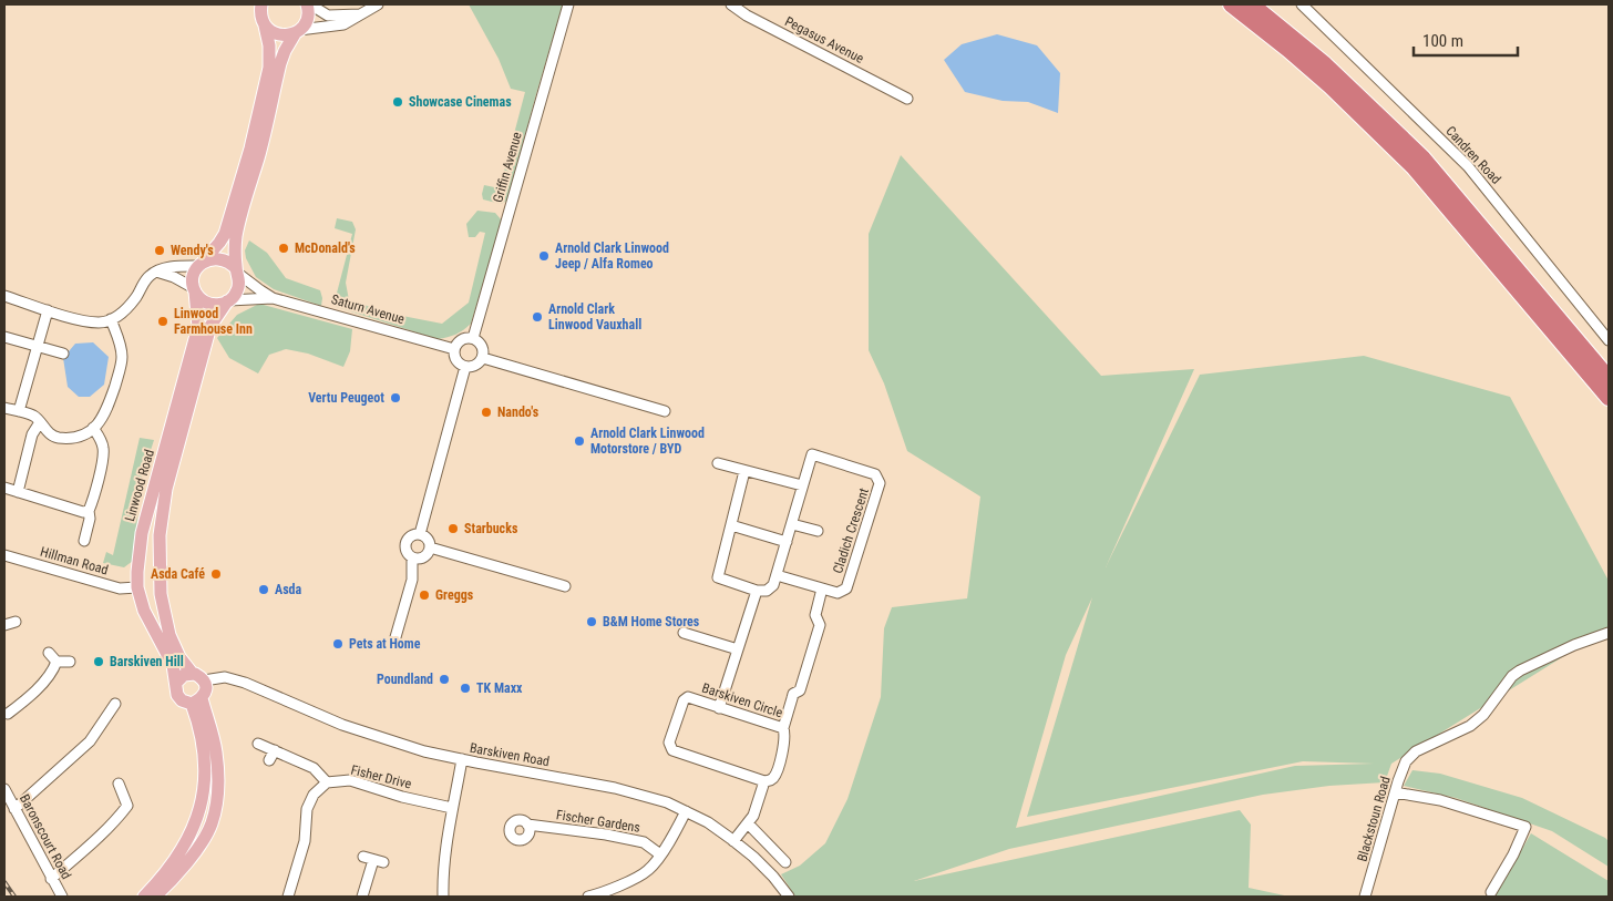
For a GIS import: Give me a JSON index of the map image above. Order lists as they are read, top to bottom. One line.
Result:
{"streets":{"main road":["Linwood Road"],"street":["Pegasus Avenue","Candren Road","Griffin Avenue","Saturn Avenue","Cladich Crescent","Hillman Road","Barskiven Circle","Barskiven Road","Fisher Drive","Blackstoun Road","Fischer Gardens","Baronscourt Road"]},"crossings":[["Griffin Avenue","Saturn Avenue"],["Saturn Avenue","Linwood Road"],["Linwood Road","Hillman Road"],["Linwood Road","Barskiven Road"],["Barskiven Circle","Barskiven Road"]],"places":["Showcase Cinemas","McDonald's","Wendy's","Arnold Clark Linwood Jeep / Alfa Romeo","Arnold Clark Linwood Vauxhall","Linwood Farmhouse Inn","Vertu Peugeot","Nando's","Arnold Clark Linwood Motorstore / BYD","Starbucks","Asda Café","Asda","Greggs","B&M Home Stores","Pets at Home","Barskiven Hill","Poundland","TK Maxx"],"scale_bar":"100 m"}
